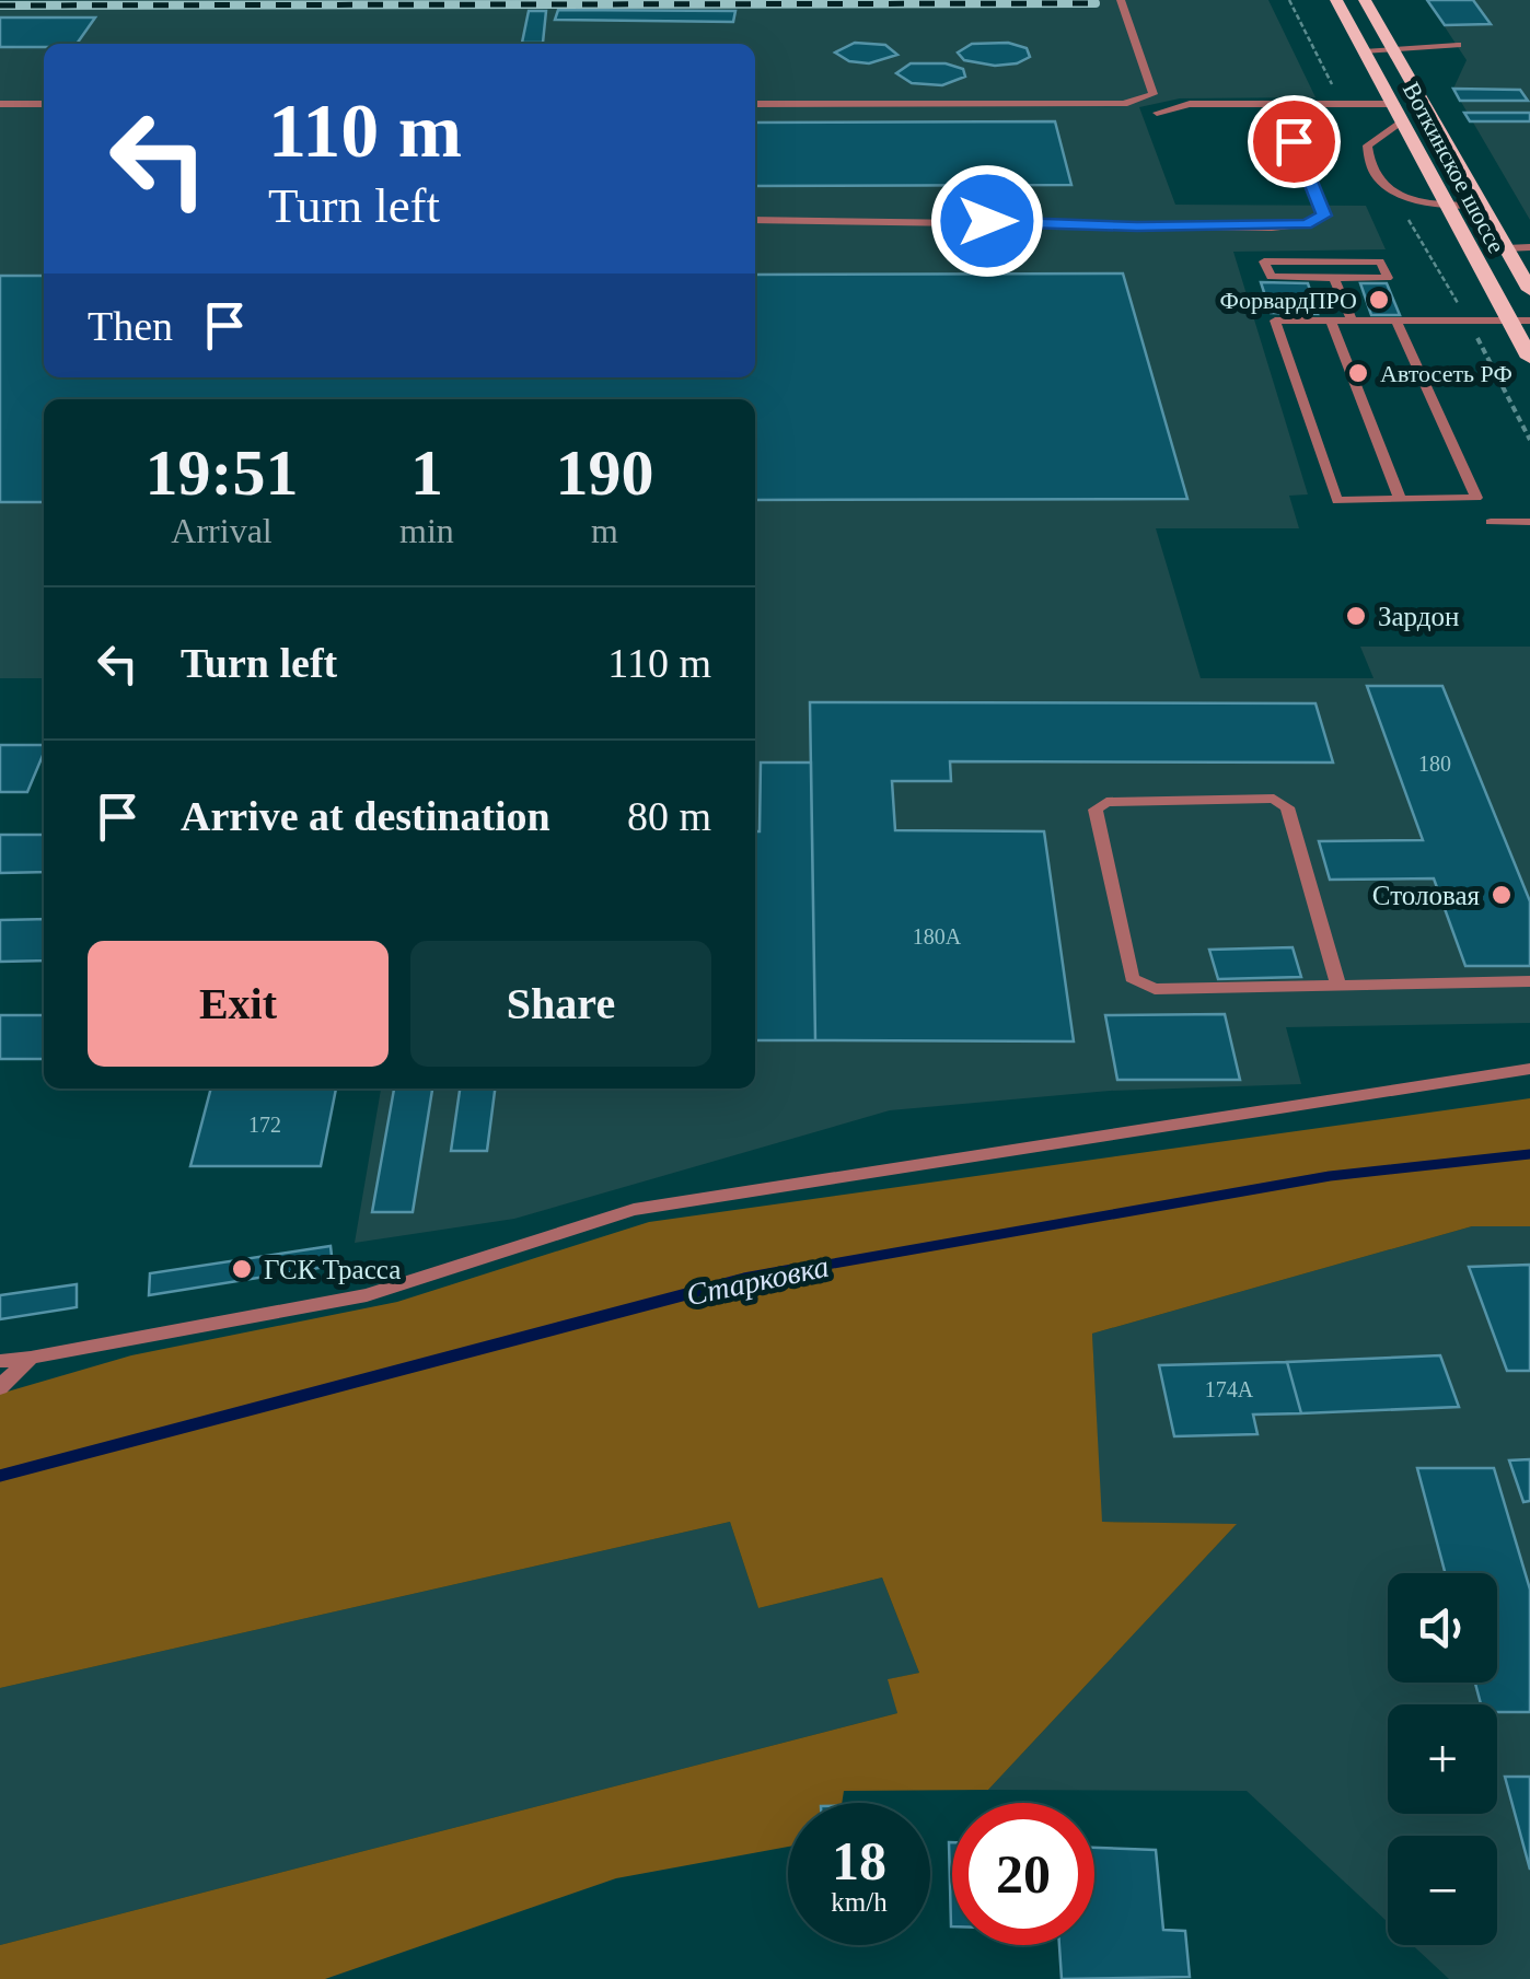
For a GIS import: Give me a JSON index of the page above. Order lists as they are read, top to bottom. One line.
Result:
{"streets":{"main road":["Воткинское шоссе"]},"water":["Старковка"],"places":["ФорвардПРО","Автосеть РФ","Зардон","Столовая","ГСК Трасса"],"house_numbers":["180","180А","172","174А"],"page":{"turn":["110 m","Turn left"],"then":"Then","eta":["19:51","Arrival","1","min","190","m"],"list":[{"name":"Turn left","value":"110 m"},{"name":"Arrive at destination","value":"80 m"}],"buttons":["Exit","Share"],"map_buttons":["+","−"],"speed":"18 km/h","limit":"20"}}
